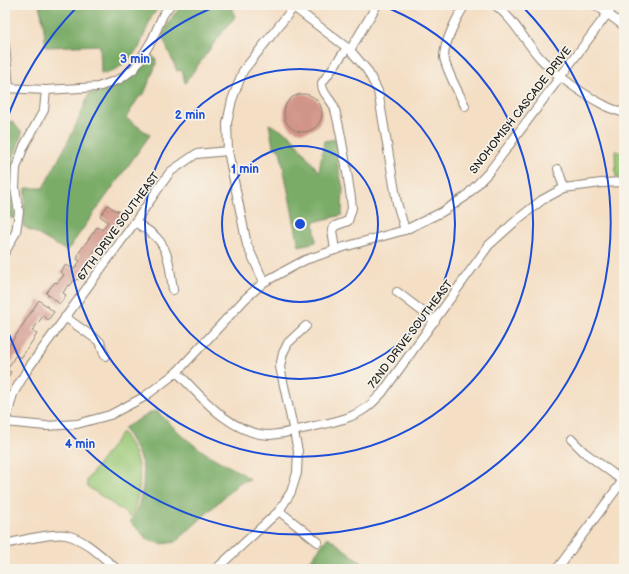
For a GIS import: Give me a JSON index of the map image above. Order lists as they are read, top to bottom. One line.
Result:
{"streets":{"street":["SNOHOMISH CASCADE DRIVE","67TH DRIVE SOUTHEAST","72ND DRIVE SOUTHEAST"]},"crossings":[["SNOHOMISH CASCADE DRIVE","67TH DRIVE SOUTHEAST"],["SNOHOMISH CASCADE DRIVE","72ND DRIVE SOUTHEAST"]],"rings":["3 min","2 min","1 min","4 min"]}
